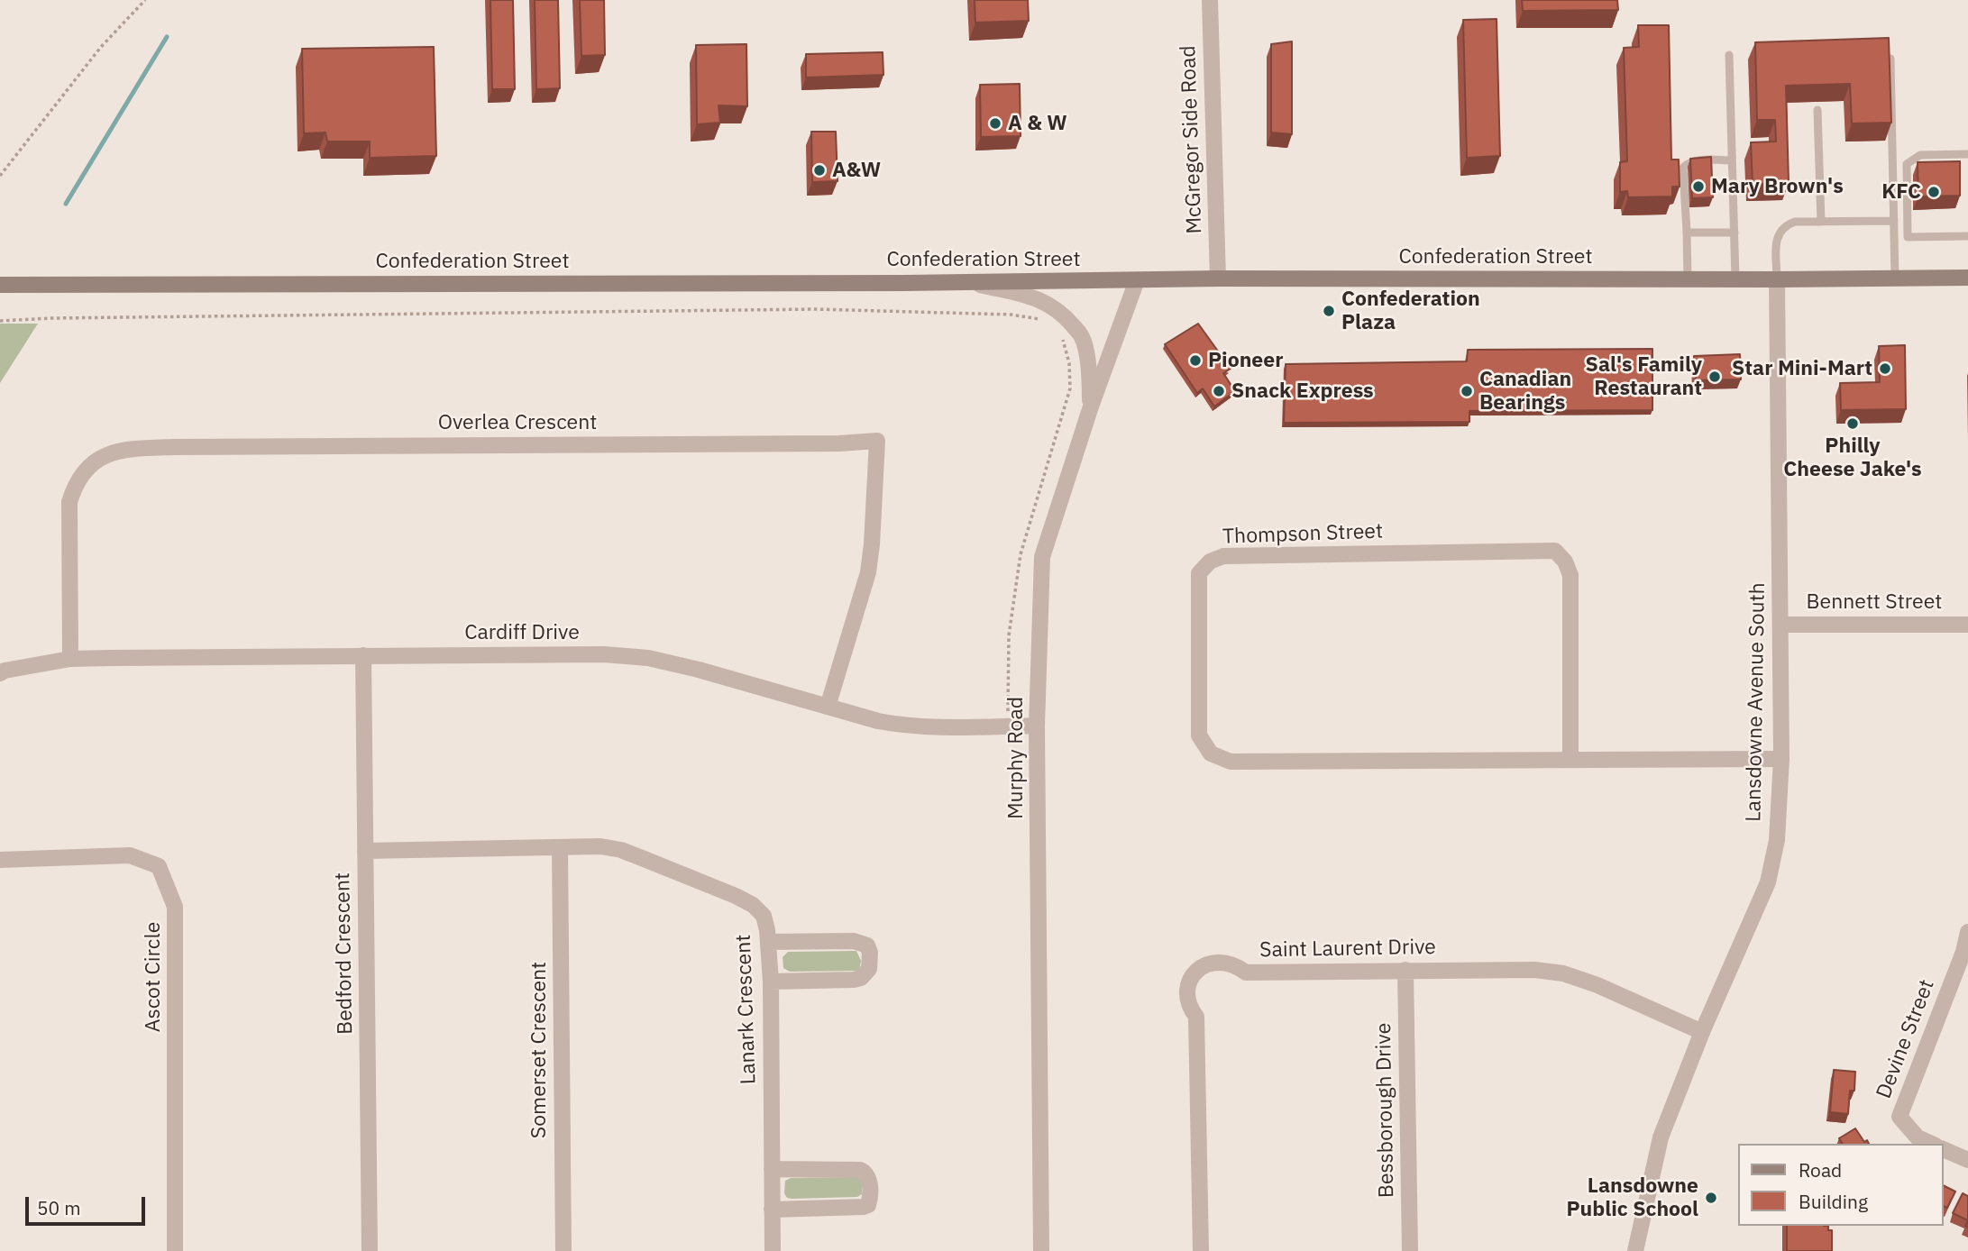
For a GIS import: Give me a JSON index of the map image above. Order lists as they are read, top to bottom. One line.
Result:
{"streets":{"main road":["Confederation Street"],"street":["McGregor Side Road","Overlea Crescent","Thompson Street","Bennett Street","Cardiff Drive","Lansdowne Avenue South","Murphy Road","Saint Laurent Drive","Bedford Crescent","Ascot Circle","Lanark Crescent","Devine Street","Somerset Crescent","Bessborough Drive"]},"crossings":[["McGregor Side Road","Confederation Street"],["Confederation Street","Lansdowne Avenue South"],["Confederation Street","Murphy Road"],["Overlea Crescent","Cardiff Drive"],["Thompson Street","Lansdowne Avenue South"],["Bennett Street","Lansdowne Avenue South"],["Cardiff Drive","Murphy Road"],["Cardiff Drive","Bedford Crescent"],["Lansdowne Avenue South","Saint Laurent Drive"],["Saint Laurent Drive","Bessborough Drive"],["Bedford Crescent","Lanark Crescent"],["Lanark Crescent","Somerset Crescent"]],"places":["A & W","A&W","Mary Brown's","KFC","Confederation Plaza","Pioneer","Star Mini-Mart","Sal's Family Restaurant","Snack Express","Canadian Bearings","Philly Cheese Jake's","Lansdowne Public School"],"legend":["Road","Building"],"scale_bar":"50 m"}
